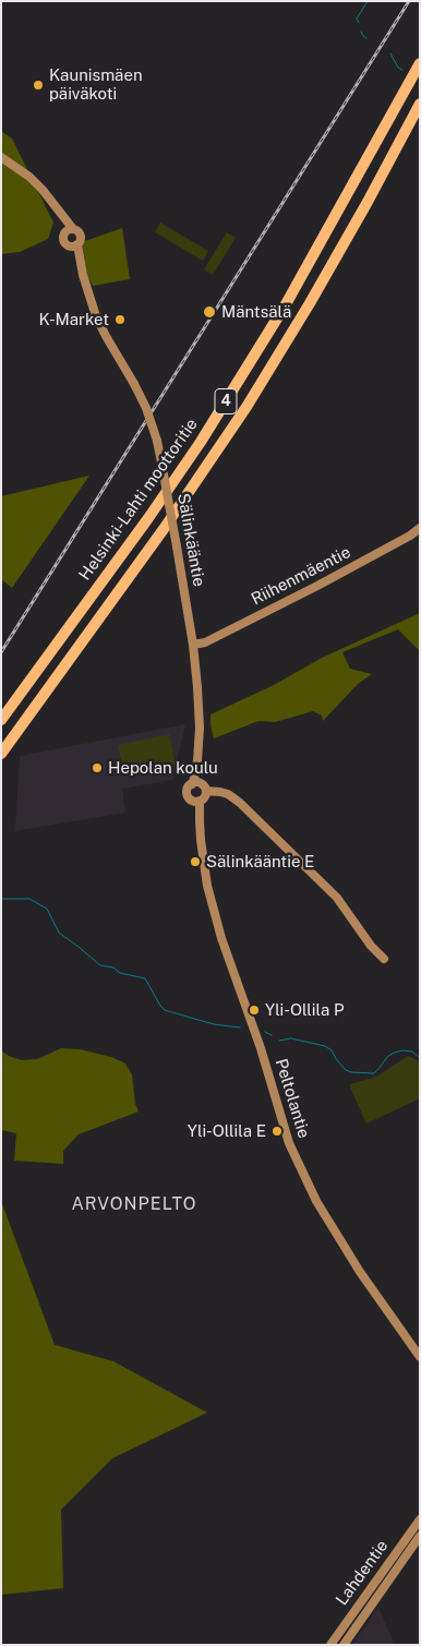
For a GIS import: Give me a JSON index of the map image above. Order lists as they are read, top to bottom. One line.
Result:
{"streets":{"highway":["4","Helsinki-Lahti moottoritie"],"main road":["Sälinkääntie","Riihenmäentie","Peltolantie","Lahdentie"]},"crossings":[["Sälinkääntie","Riihenmäentie"],["Sälinkääntie","Peltolantie"]],"districts":["ARVONPELTO"],"places":["Kaunismäen päiväkoti","Mäntsälä","K-Market","Hepolan koulu","Sälinkääntie E","Yli-Ollila P","Yli-Ollila E"]}
